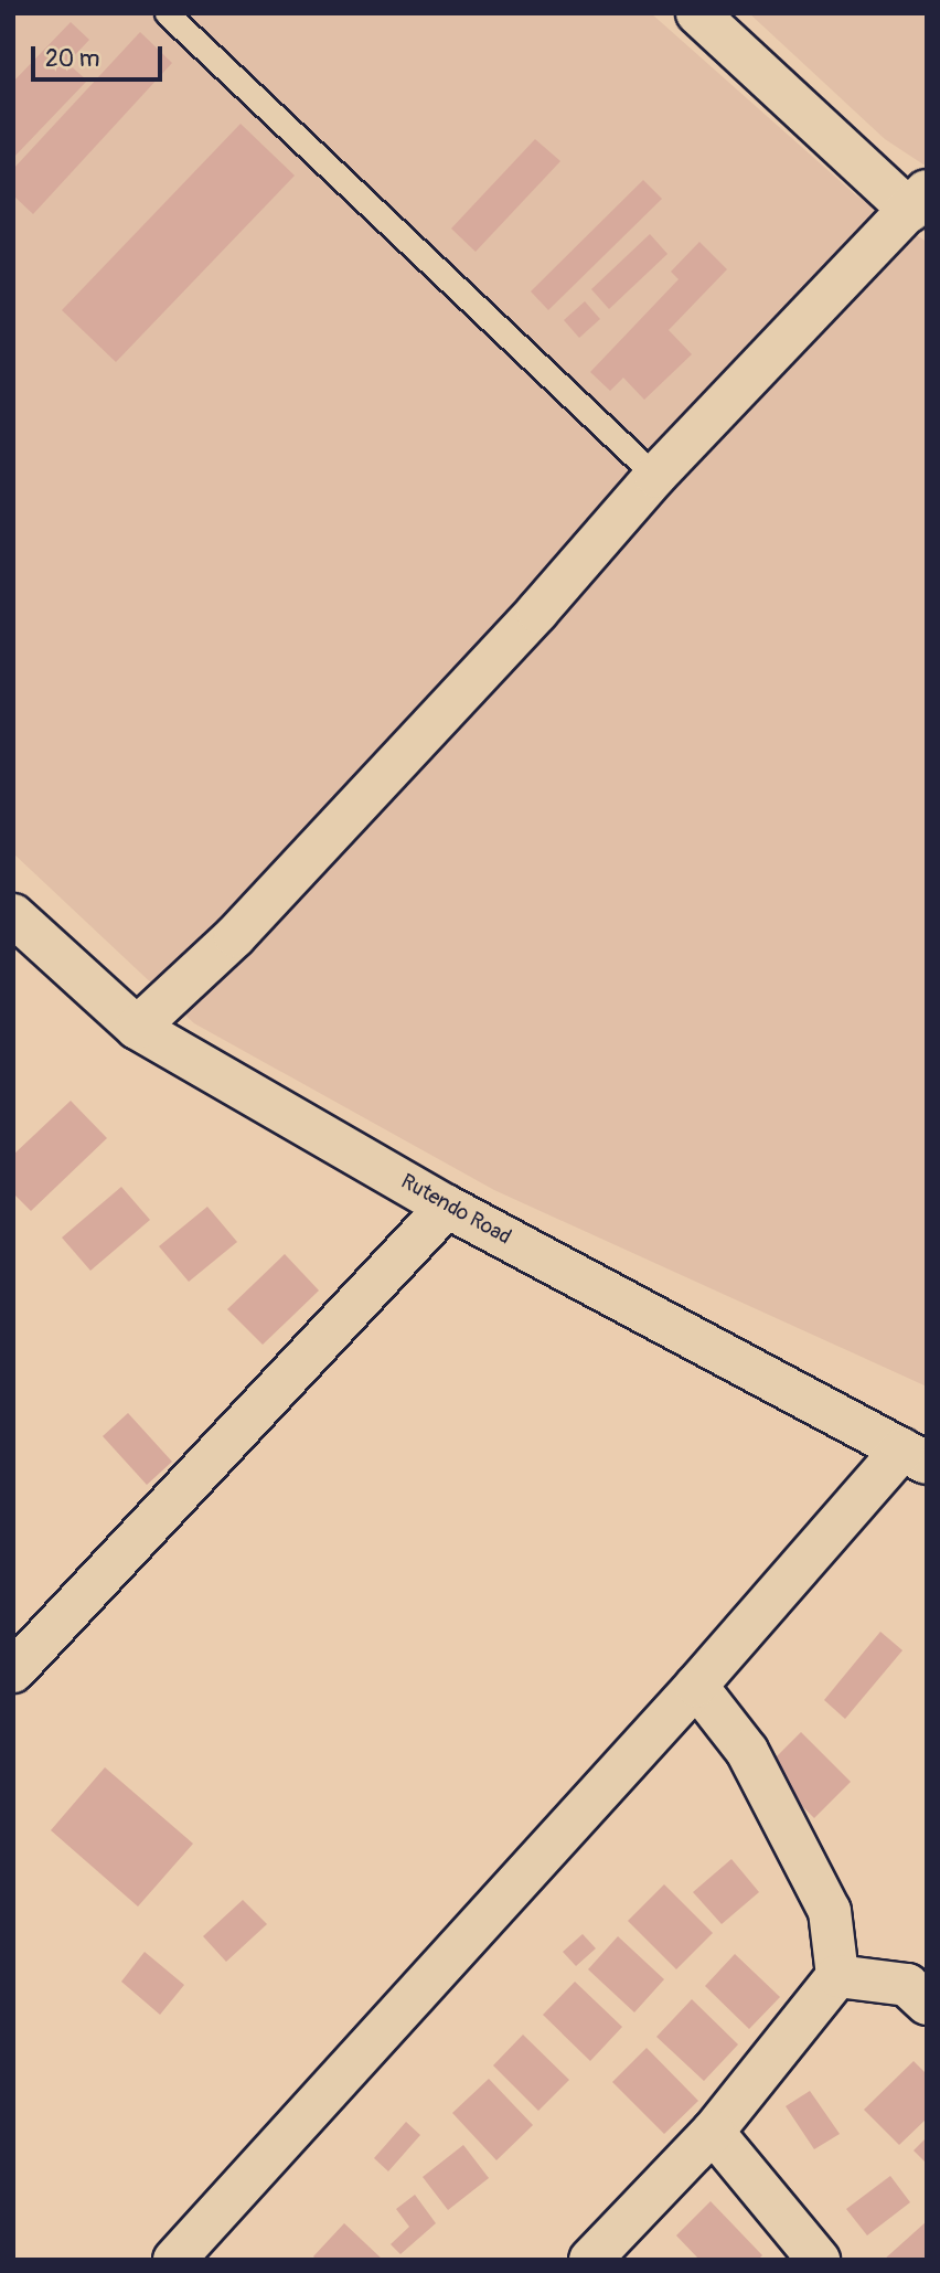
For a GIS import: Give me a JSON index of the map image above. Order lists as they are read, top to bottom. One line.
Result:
{"streets":{"street":["Rutendo Road"]},"scale_bar":"20 m"}
